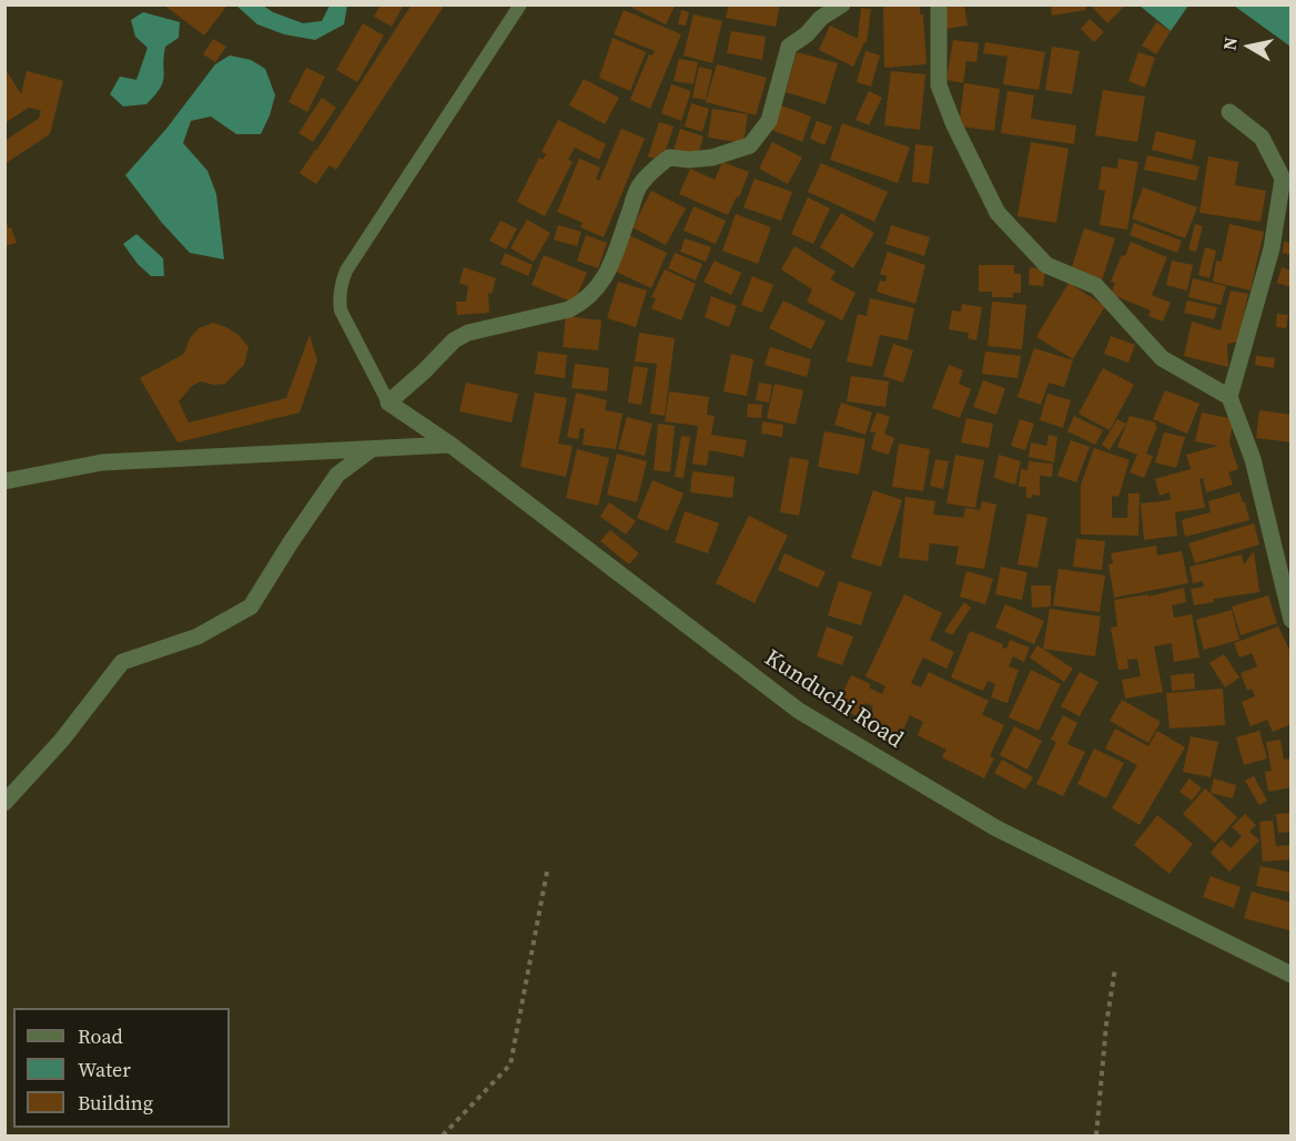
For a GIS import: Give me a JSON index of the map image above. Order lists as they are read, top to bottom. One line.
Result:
{"streets":{"street":["Kunduchi Road"]},"legend":["Road","Water","Building"],"north":"left"}
